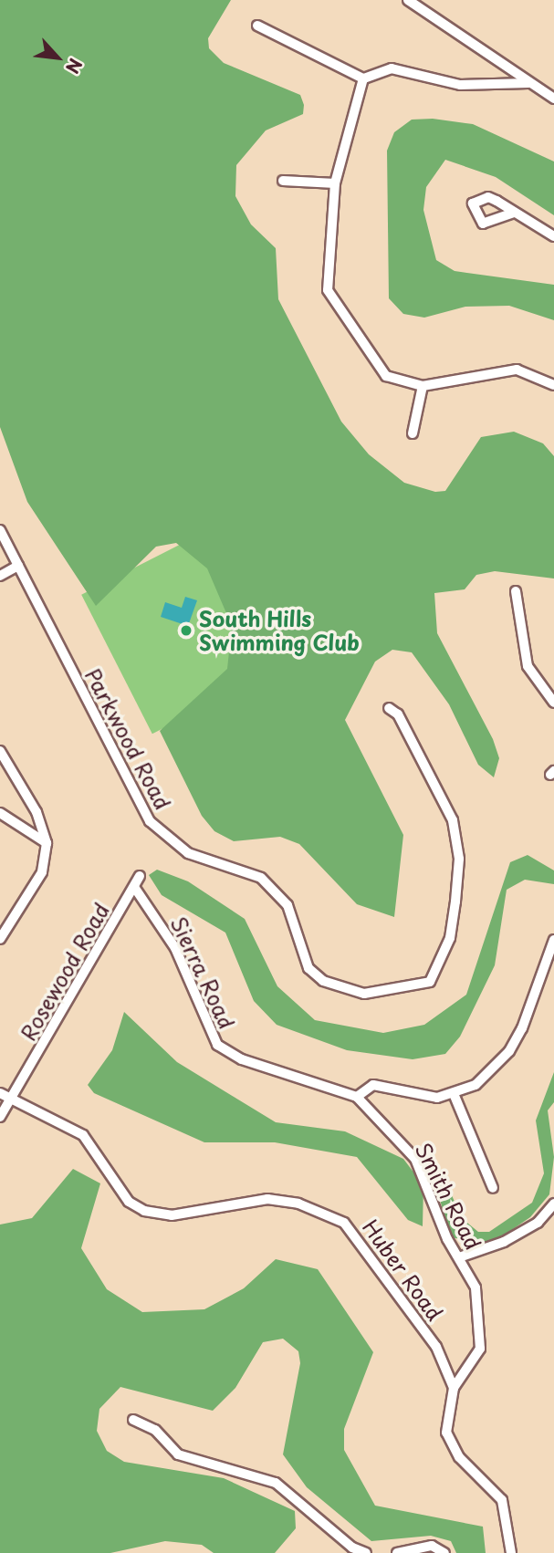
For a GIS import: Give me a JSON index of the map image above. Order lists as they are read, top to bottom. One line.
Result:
{"streets":{"street":["Parkwood Road","Rosewood Road","Sierra Road","Smith Road","Huber Road"]},"crossings":[["Rosewood Road","Sierra Road"],["Rosewood Road","Huber Road"],["Sierra Road","Smith Road"],["Smith Road","Huber Road"]],"places":["South Hills Swimming Club"],"north":"bottom right"}
